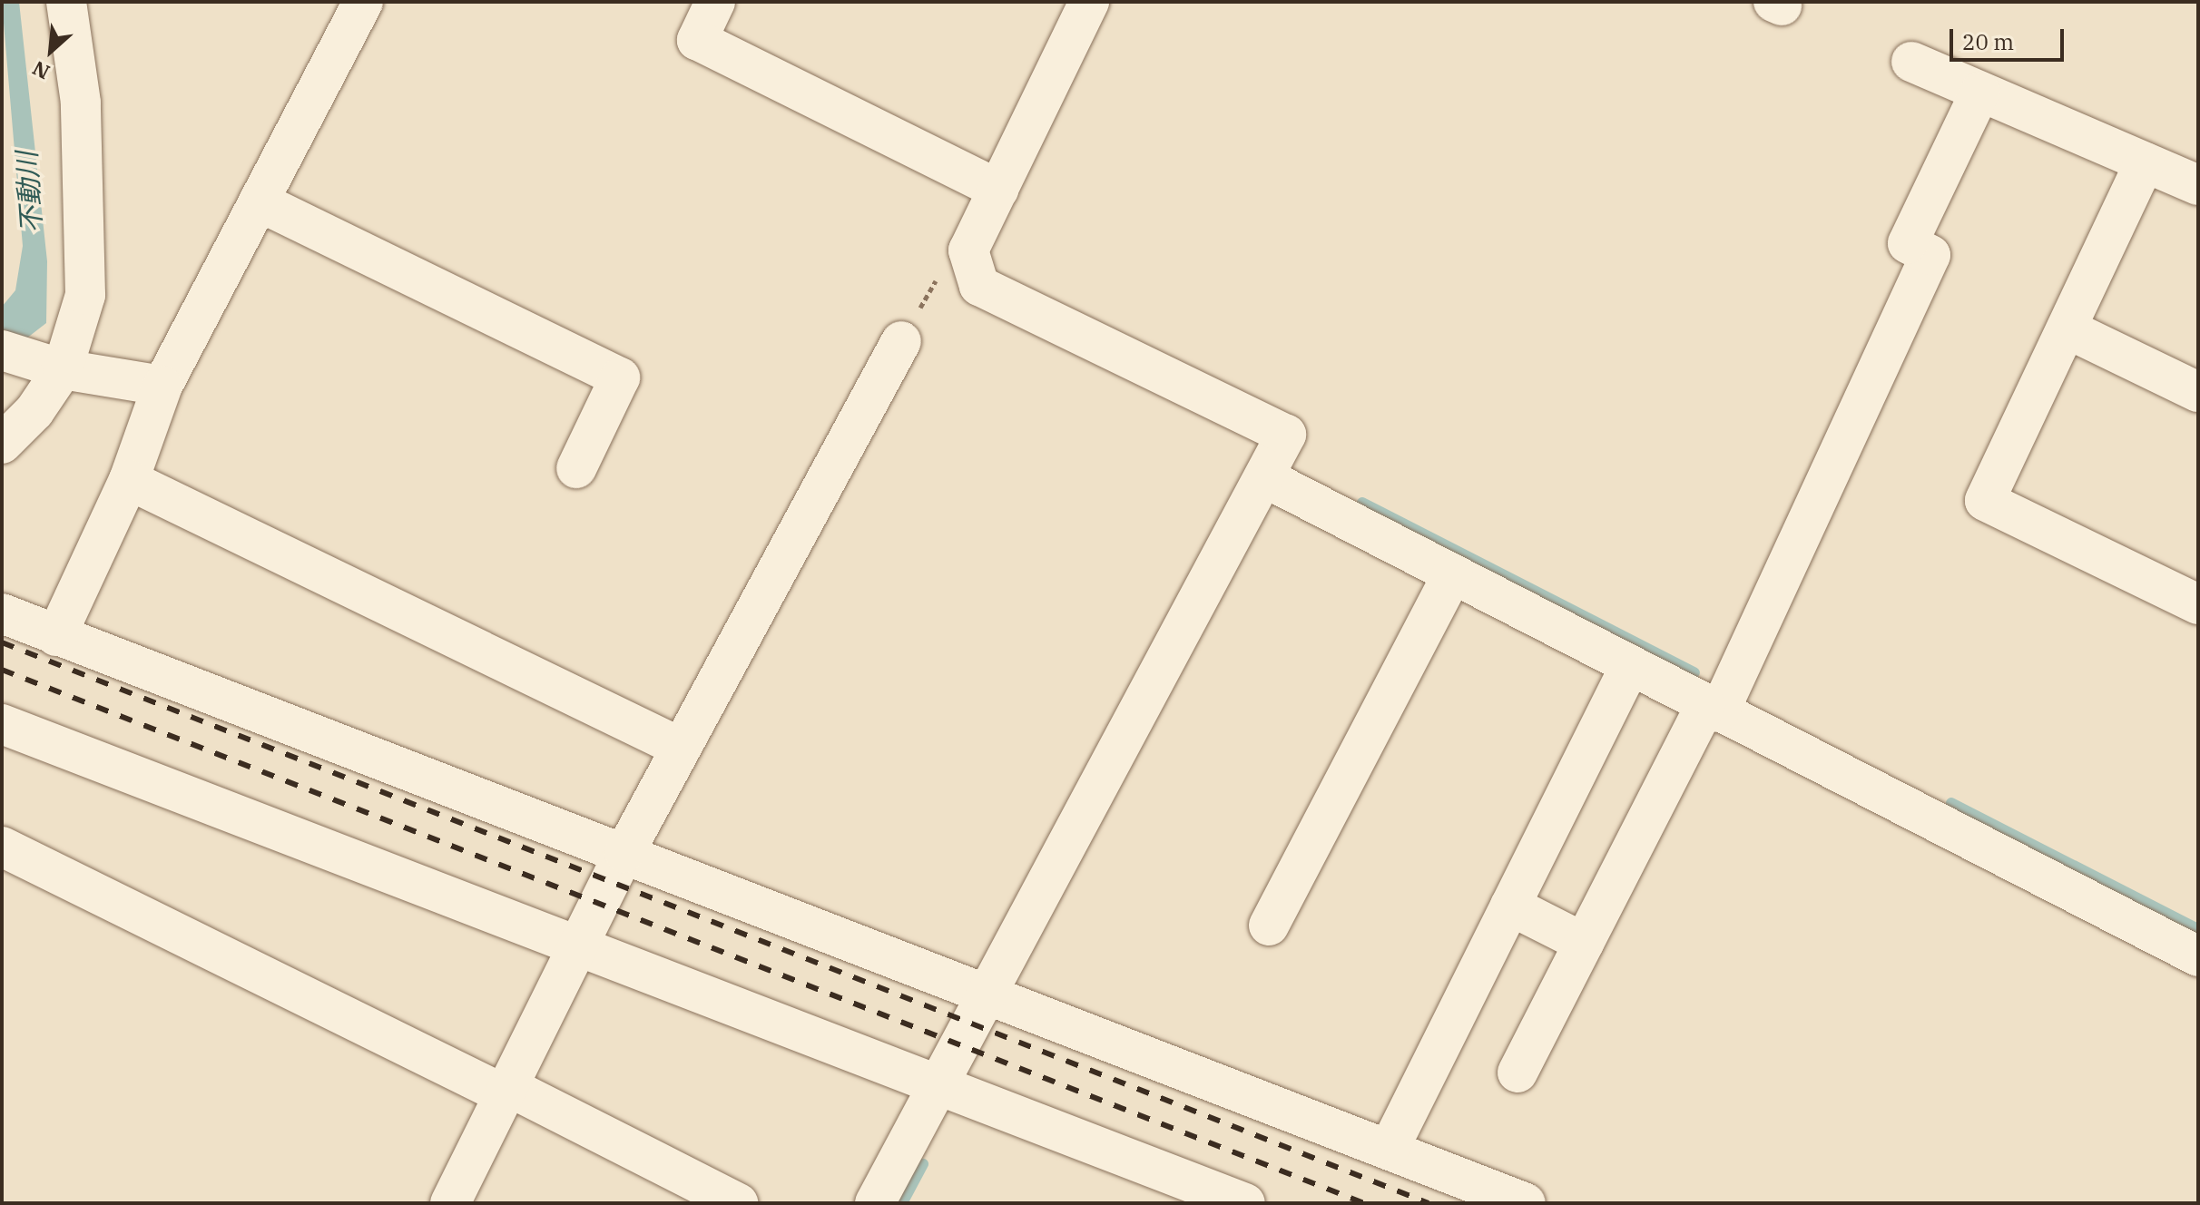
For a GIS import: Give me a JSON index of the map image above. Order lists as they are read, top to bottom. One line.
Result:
{"water":["不動川"],"scale_bar":"20 m","north":"bottom left"}
